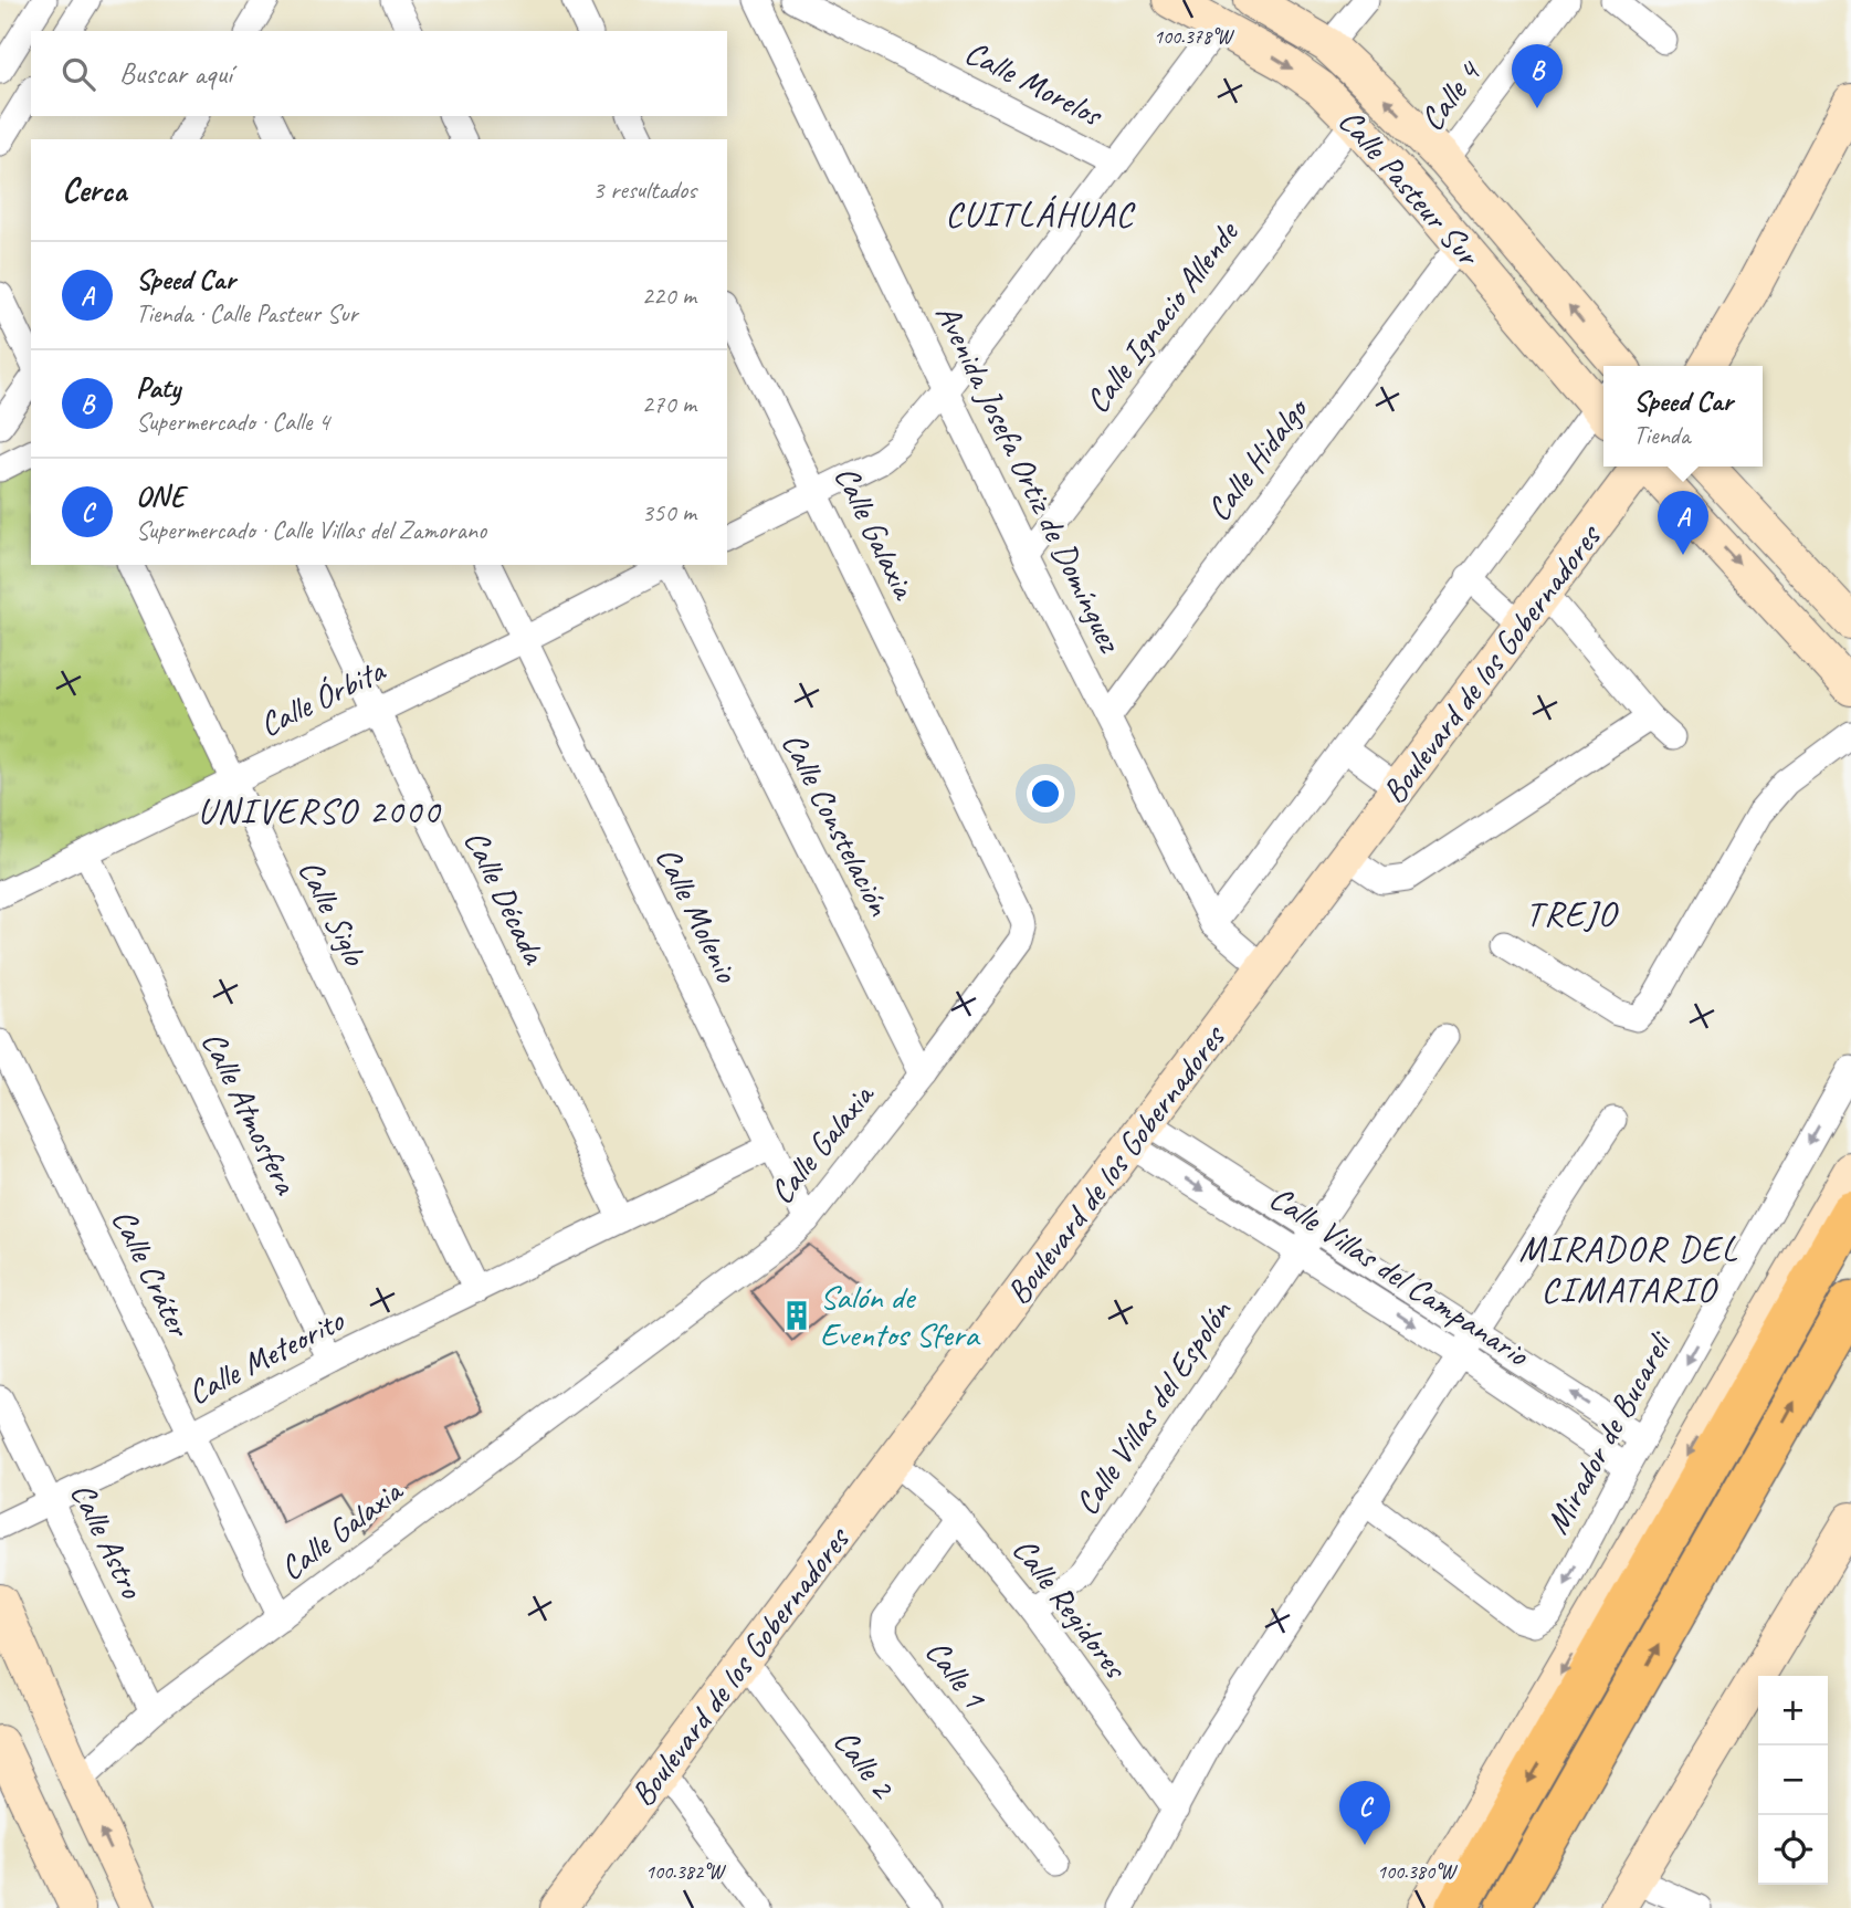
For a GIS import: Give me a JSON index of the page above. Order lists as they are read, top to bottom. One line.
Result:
{"streets":{"street":["Calle Morelos","Calle 4","Calle Pasteur Sur","Calle Ignacio Allende","Calle Hidalgo","Avenida Josefa Ortiz de Domínguez","Calle Galaxia","Boulevard de los Gobernadores","Calle Órbita","Calle Constelación","Calle Década","Calle Siglo","Calle Molenio","Calle Atmosfera","Calle Cráter","Calle Villas del Campanario","Calle Meteorito","Calle Villas del Espolón","Mirador de Bucareli","Calle Astro","Calle Regidores","Calle 1","Calle 2"]},"crossings":[["Calle 4","Calle Pasteur Sur"],["Calle Pasteur Sur","Calle Ignacio Allende"],["Calle Pasteur Sur","Calle Hidalgo"],["Calle Ignacio Allende","Avenida Josefa Ortiz de Domínguez"],["Calle Hidalgo","Avenida Josefa Ortiz de Domínguez"],["Avenida Josefa Ortiz de Domínguez","Boulevard de los Gobernadores"],["Calle Galaxia","Calle Constelación"],["Calle Galaxia","Calle Molenio"],["Calle Galaxia","Calle Cráter"],["Calle Galaxia","Calle Astro"],["Boulevard de los Gobernadores","Calle Villas del Campanario"],["Boulevard de los Gobernadores","Calle Regidores"],["Boulevard de los Gobernadores","Calle 2"],["Calle Órbita","Calle Década"],["Calle Órbita","Calle Siglo"],["Calle Órbita","Calle Molenio"],["Calle Órbita","Calle Atmosfera"],["Calle Década","Calle Meteorito"],["Calle Siglo","Calle Meteorito"],["Calle Molenio","Calle Meteorito"],["Calle Atmosfera","Calle Meteorito"],["Calle Cráter","Calle Meteorito"],["Calle Villas del Campanario","Calle Villas del Espolón"],["Calle Villas del Campanario","Mirador de Bucareli"],["Calle Meteorito","Calle Astro"],["Calle Villas del Espolón","Calle Regidores"],["Calle Regidores","Calle 1"]],"districts":["CUITLÁHUAC","UNIVERSO 2000","TREJO","MIRADOR DEL CIMATARIO"],"places":{"building":["Salón de Eventos Sfera"]},"page":{"search":"Buscar aquí","pins":["B","A","C"],"heading":["Cerca","3 resultados"],"list":[{"mark":"A","name":"Speed Car","note":"Tienda · Calle Pasteur Sur","value":"220 m"},{"mark":"B","name":"Paty","note":"Supermercado · Calle 4","value":"270 m"},{"mark":"C","name":"ONE","note":"Supermercado · Calle Villas del Zamorano","value":"350 m"}],"popup":["Speed Car","Tienda"],"map_buttons":["+","−"]},"coordinates":["100.378°W","100.382°W","100.380°W"]}
